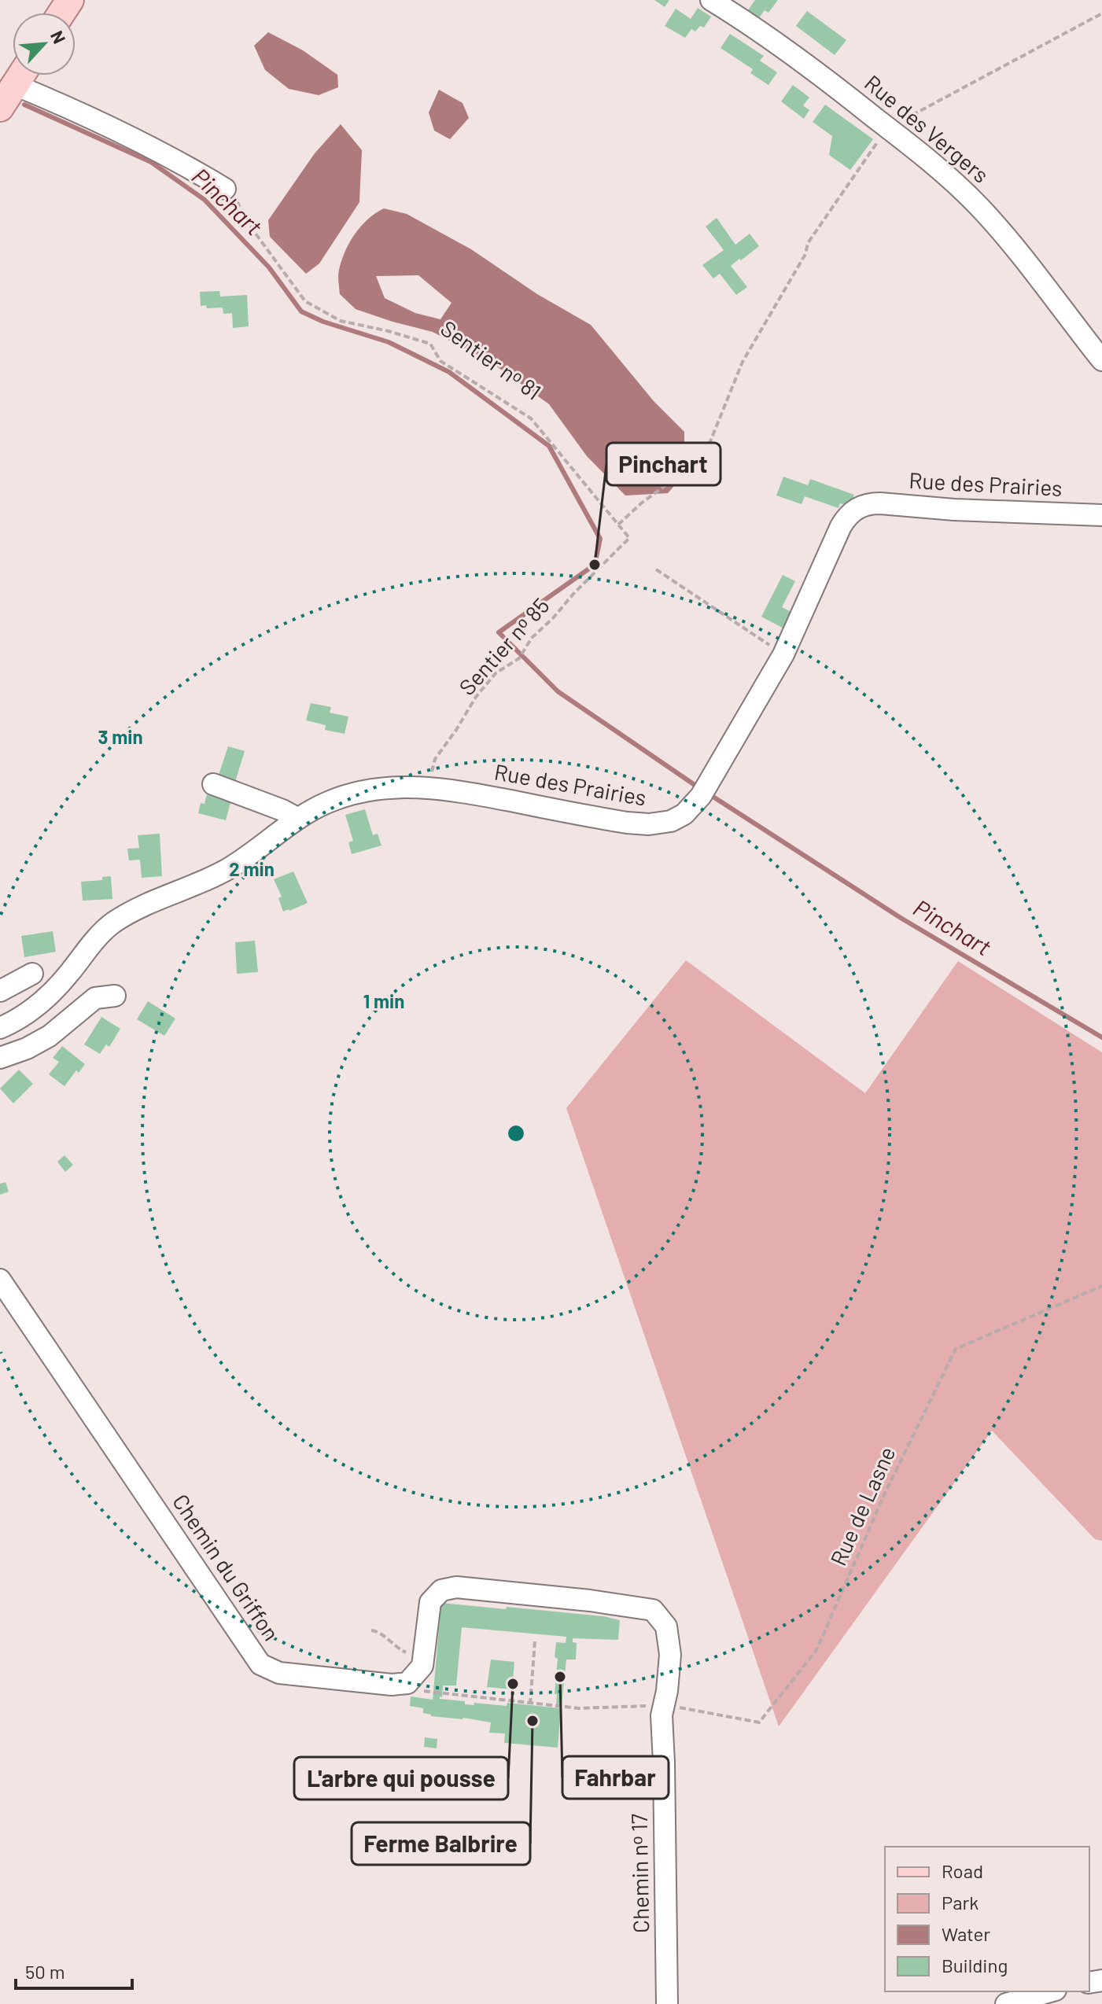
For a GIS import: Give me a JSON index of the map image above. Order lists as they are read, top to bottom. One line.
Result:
{"streets":{"street":["Rue des Vergers","Rue des Prairies","Chemin du Griffon","Chemin nᵒ 17"],"path":["Sentier nᵒ 81","Sentier nᵒ 85","Rue de Lasne"]},"crossings":[["Sentier nᵒ 81","Sentier nᵒ 85"],["Rue des Prairies","Sentier nᵒ 85"],["Rue de Lasne","Chemin nᵒ 17"]],"water":["Pinchart"],"places":["Pinchart","Fahrbar","L'arbre qui pousse","Ferme Balbrire"],"legend":["Road","Park","Water","Building"],"scale_bar":"50 m","north":"top right","rings":["3 min","2 min","1 min"]}
